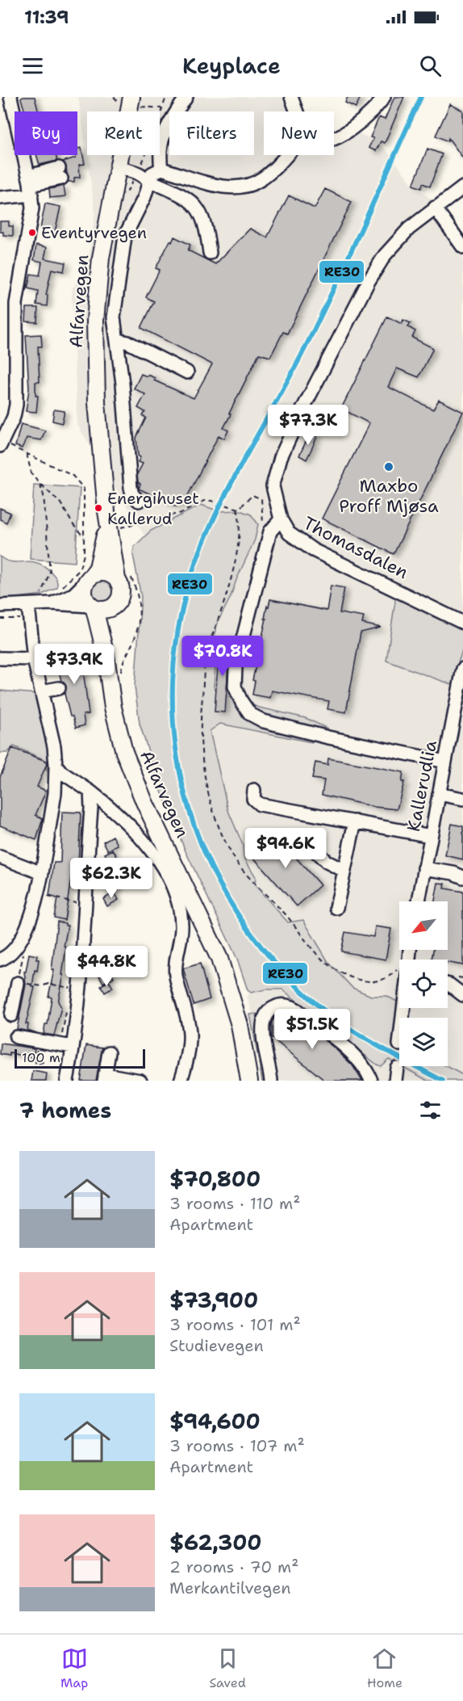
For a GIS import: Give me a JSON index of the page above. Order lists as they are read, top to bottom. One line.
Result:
{"streets":{"main road":["Alfarvegen"],"street":["Thomasdalen","Kallerudlia"]},"places":["Eventyrvegen","Maxbo Proff Mjøsa","Energihuset Kallerud"],"lines":["transit line RE30"],"scale_bar":"100 m","north":"bottom left","page":{"status":"11:39","header":"Keyplace","chip":["Buy","Rent","Filters","New"],"price":["$77.3K","$70.8K","$73.9K","$94.6K","$62.3K","$44.8K","$51.5K"],"scale":"100 m","heading":"7 homes","list":[{"name":"$70,800","note":"3 rooms · 110 m² · Apartment"},{"name":"$73,900","note":"3 rooms · 101 m² · Studievegen"},{"name":"$94,600","note":"3 rooms · 107 m² · Apartment"},{"name":"$62,300","note":"2 rooms · 70 m² · Merkantilvegen"}],"tabs":["Map","Saved","Home"]}}
